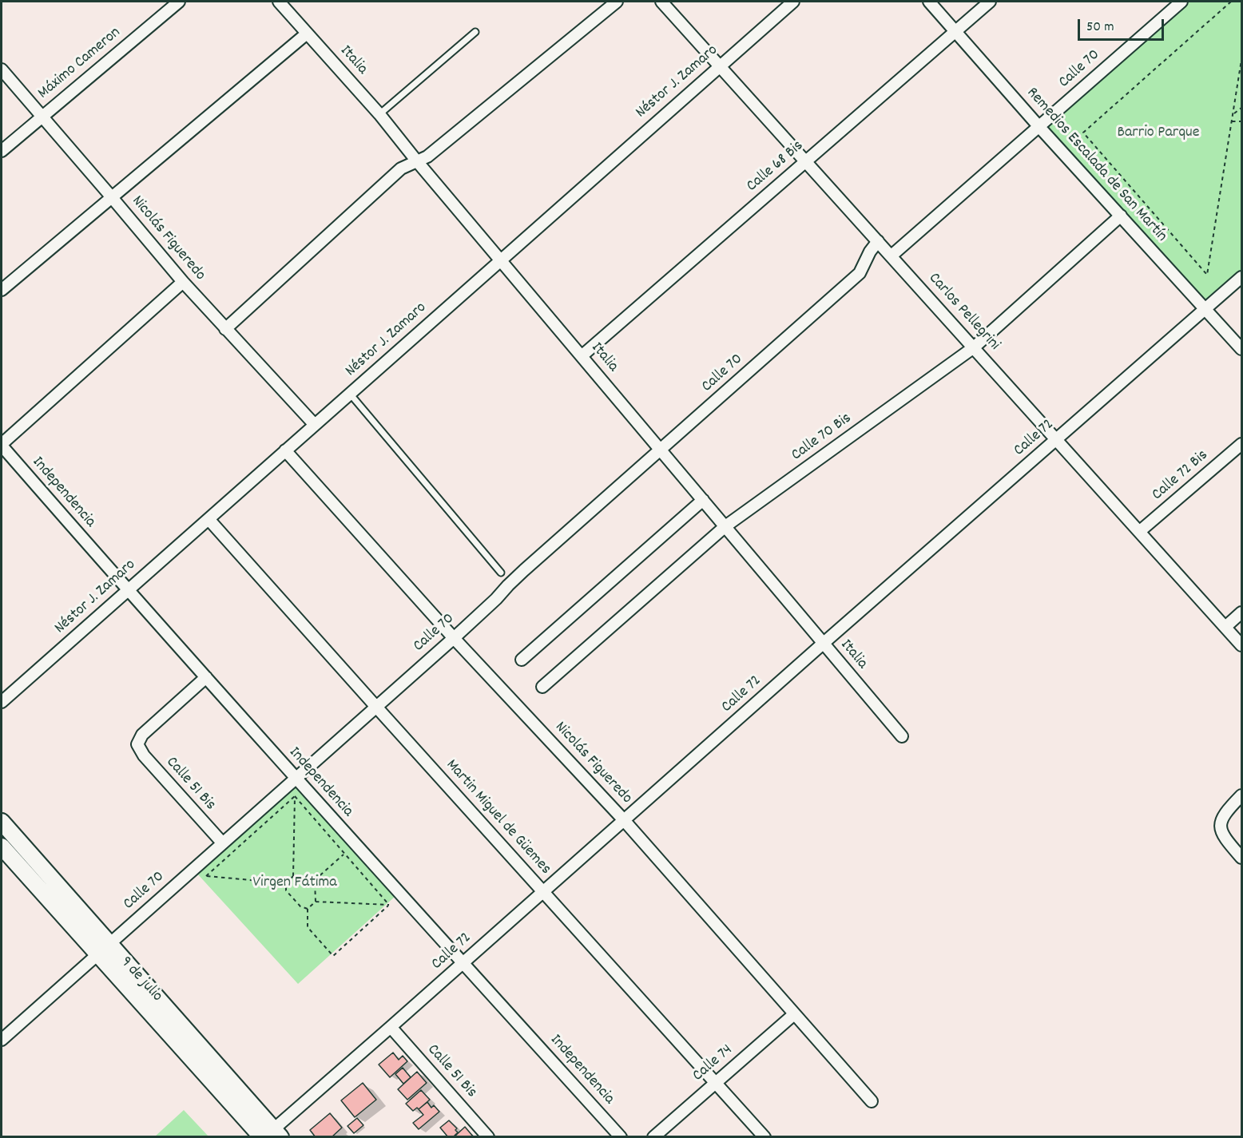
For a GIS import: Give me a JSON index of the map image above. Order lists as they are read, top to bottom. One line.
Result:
{"streets":{"main road":["9 de julio"],"street":["Italia","Máximo Cameron","Calle 70","Néstor J. Zamaro","Remedios Escalada de San Martín","Calle 68 Bis","Nicolás Figueredo","Carlos Pellegrini","Calle 70 Bis","Calle 72","Calle 72 Bis","Independencia","Calle 51 Bis","Martin Miguel de Güemes","Calle 74"]},"crossings":[["Italia","Calle 70"],["Italia","Néstor J. Zamaro"],["Italia","Calle 68 Bis"],["Italia","Calle 70 Bis"],["Italia","Calle 72"],["Máximo Cameron","Nicolás Figueredo"],["Calle 70","Remedios Escalada de San Martín"],["Calle 70","Nicolás Figueredo"],["Calle 70","Carlos Pellegrini"],["Calle 70","Independencia"],["Calle 70","Calle 51 Bis"],["Calle 70","Martin Miguel de Güemes"],["Calle 70","9 de julio"],["Néstor J. Zamaro","Nicolás Figueredo"],["Néstor J. Zamaro","Carlos Pellegrini"],["Néstor J. Zamaro","Independencia"],["Néstor J. Zamaro","Martin Miguel de Güemes"],["Remedios Escalada de San Martín","Calle 68 Bis"],["Remedios Escalada de San Martín","Calle 70 Bis"],["Remedios Escalada de San Martín","Calle 72"],["Calle 68 Bis","Carlos Pellegrini"],["Nicolás Figueredo","Calle 72"],["Nicolás Figueredo","Calle 74"],["Carlos Pellegrini","Calle 70 Bis"],["Carlos Pellegrini","Calle 72"],["Carlos Pellegrini","Calle 72 Bis"],["Calle 72","Independencia"],["Calle 72","Calle 51 Bis"],["Calle 72","Martin Miguel de Güemes"],["Calle 72","9 de julio"],["Independencia","Calle 51 Bis"],["Martin Miguel de Güemes","Calle 74"]],"parks":["Barrio Parque","Virgen Fátima"],"scale_bar":"50 m"}
